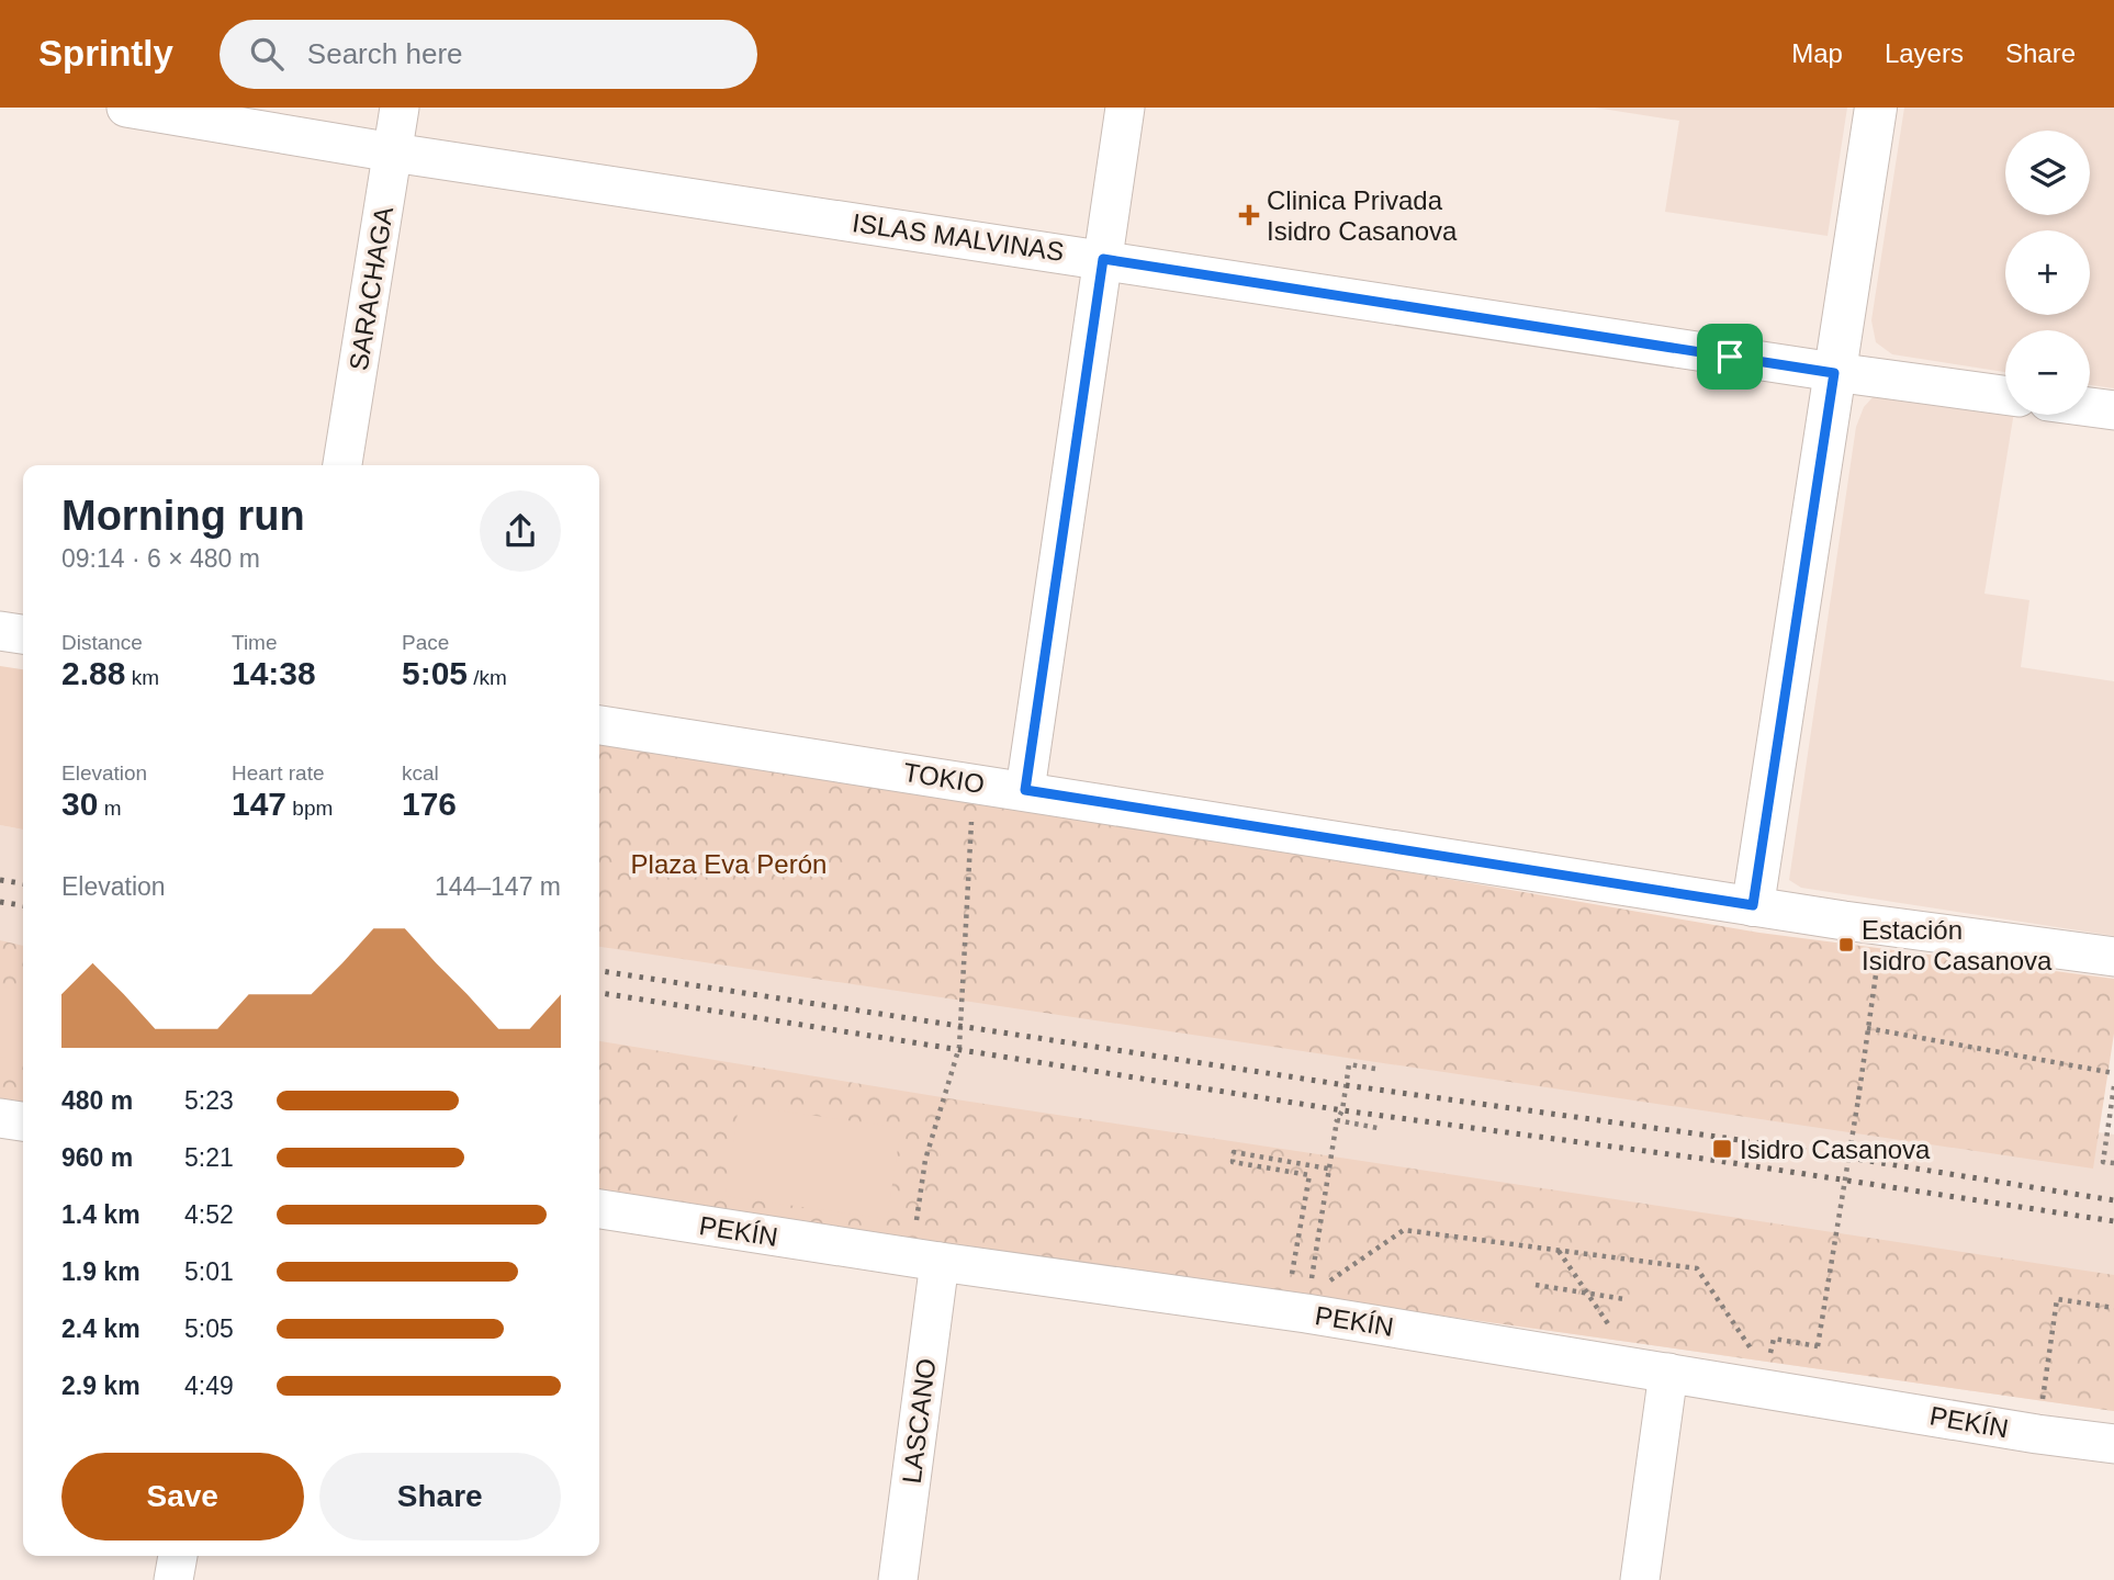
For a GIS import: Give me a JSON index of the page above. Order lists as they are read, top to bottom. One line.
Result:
{"streets":{"street":["ISLAS MALVINAS","SARACHAGA","TOKIO","PEKÍN","LASCANO"]},"crossings":[["ISLAS MALVINAS","SARACHAGA"],["PEKÍN","LASCANO"]],"parks":["Plaza Eva Perón"],"places":{"health":["Clinica Privada Isidro Casanova"],"transit":["Estación Isidro Casanova","Isidro Casanova"]},"page":{"header":"Sprintly","search":"Search here","nav":["Map","Layers","Share"],"map_buttons":["+","−"],"heading":["Morning run","09:14 · 6 × 480 m"],"stats":[["Distance","2.88 km"],["Time","14:38"],["Pace","5:05 /km"],["Elevation","30 m"],["Heart rate","147 bpm"],["kcal","176"]],"chart":["Elevation","144–147 m"],"list":[{"name":"480 m","note":"5:23"},{"name":"960 m","note":"5:21"},{"name":"1.4 km","note":"4:52"},{"name":"1.9 km","note":"5:01"},{"name":"2.4 km","note":"5:05"},{"name":"2.9 km","note":"4:49"}],"buttons":["Save","Share"]}}
